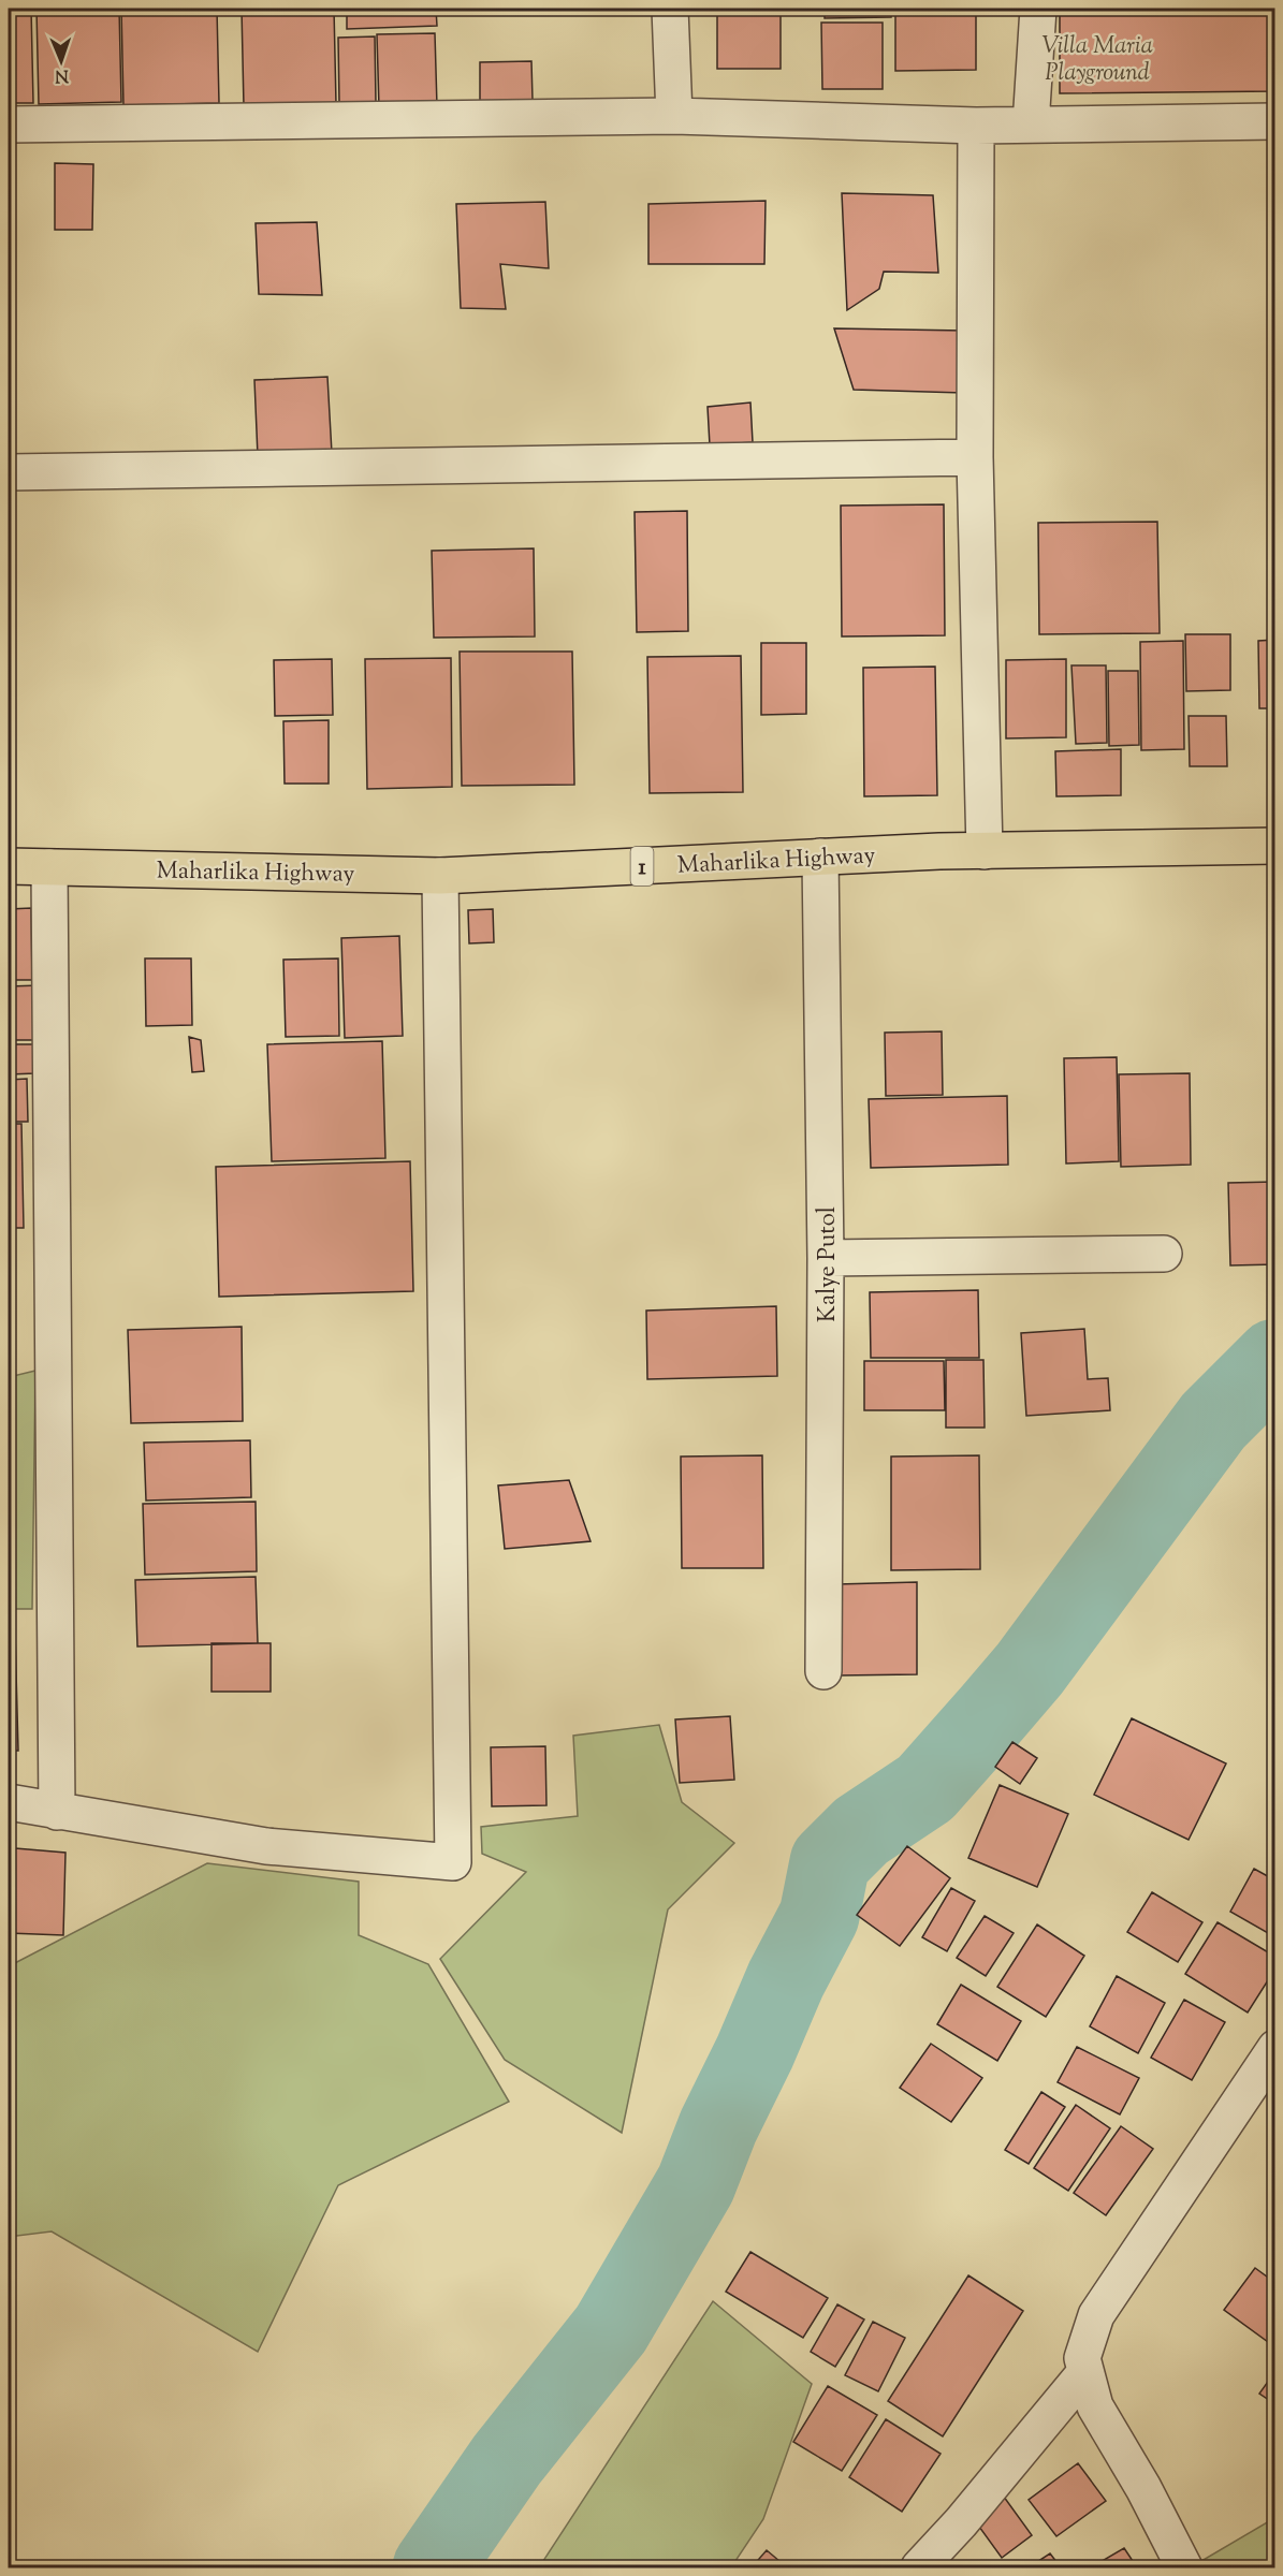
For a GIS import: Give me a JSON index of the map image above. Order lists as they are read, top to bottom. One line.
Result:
{"streets":{"highway":["Maharlika Highway","1"],"street":["Kalye Putol"]},"crossings":[["Maharlika Highway","Kalye Putol"]],"parks":["Villa Maria Playground"],"north":"bottom"}
